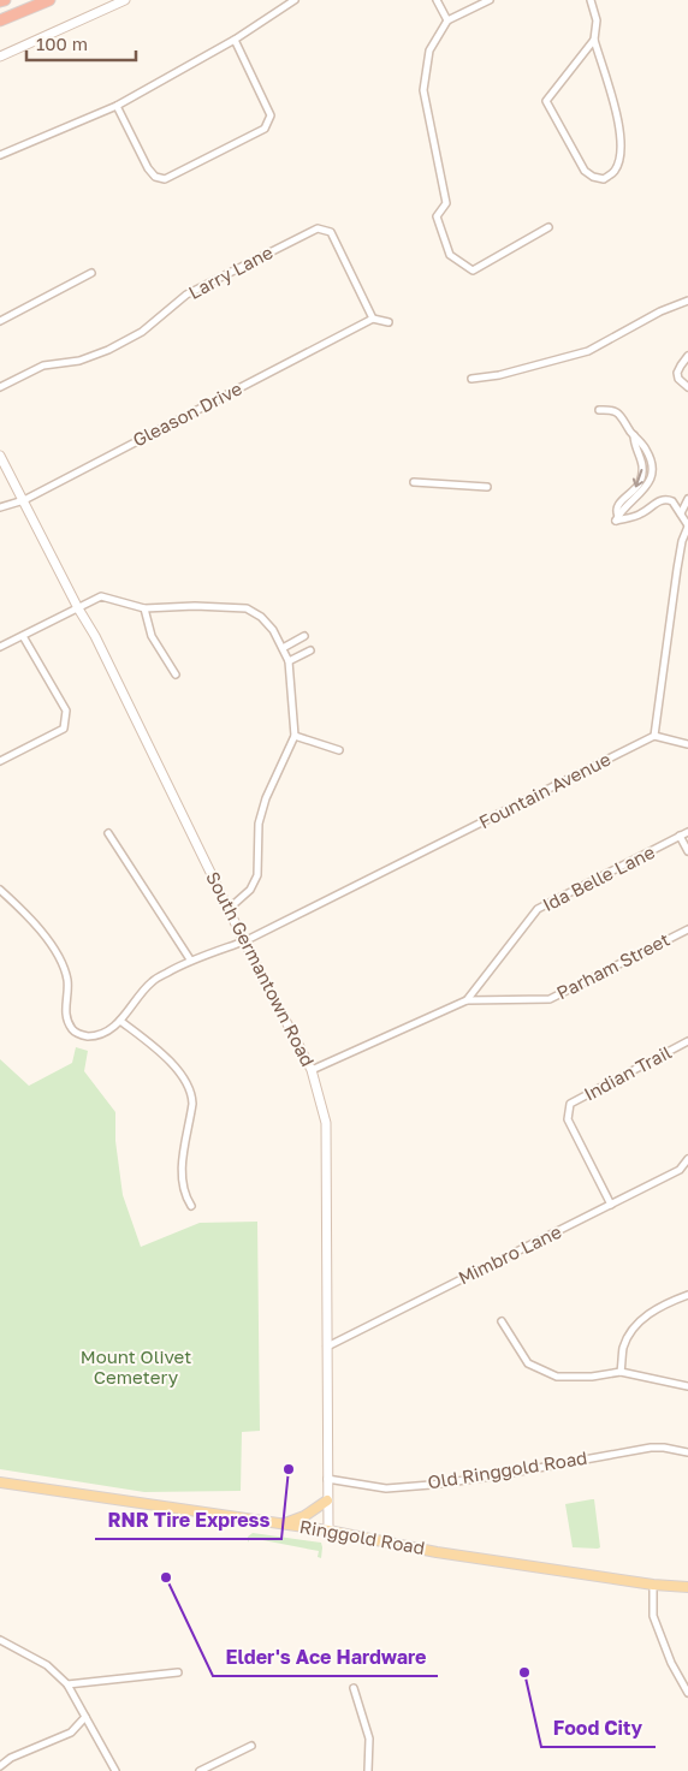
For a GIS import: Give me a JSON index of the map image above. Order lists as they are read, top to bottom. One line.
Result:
{"streets":{"main road":["South Germantown Road","Ringgold Road"],"street":["Larry Lane","Gleason Drive","Fountain Avenue","Ida Belle Lane","Parham Street","Indian Trail","Mimbro Lane","Old Ringgold Road"]},"crossings":[["Larry Lane","Gleason Drive"],["Gleason Drive","South Germantown Road"],["Fountain Avenue","South Germantown Road"],["Ida Belle Lane","Parham Street"],["Ida Belle Lane","South Germantown Road"],["South Germantown Road","Mimbro Lane"],["South Germantown Road","Old Ringgold Road"],["South Germantown Road","Ringgold Road"],["Indian Trail","Mimbro Lane"]],"parks":["Mount Olivet Cemetery"],"places":["RNR Tire Express","Elder's Ace Hardware","Food City"],"scale_bar":"100 m"}
